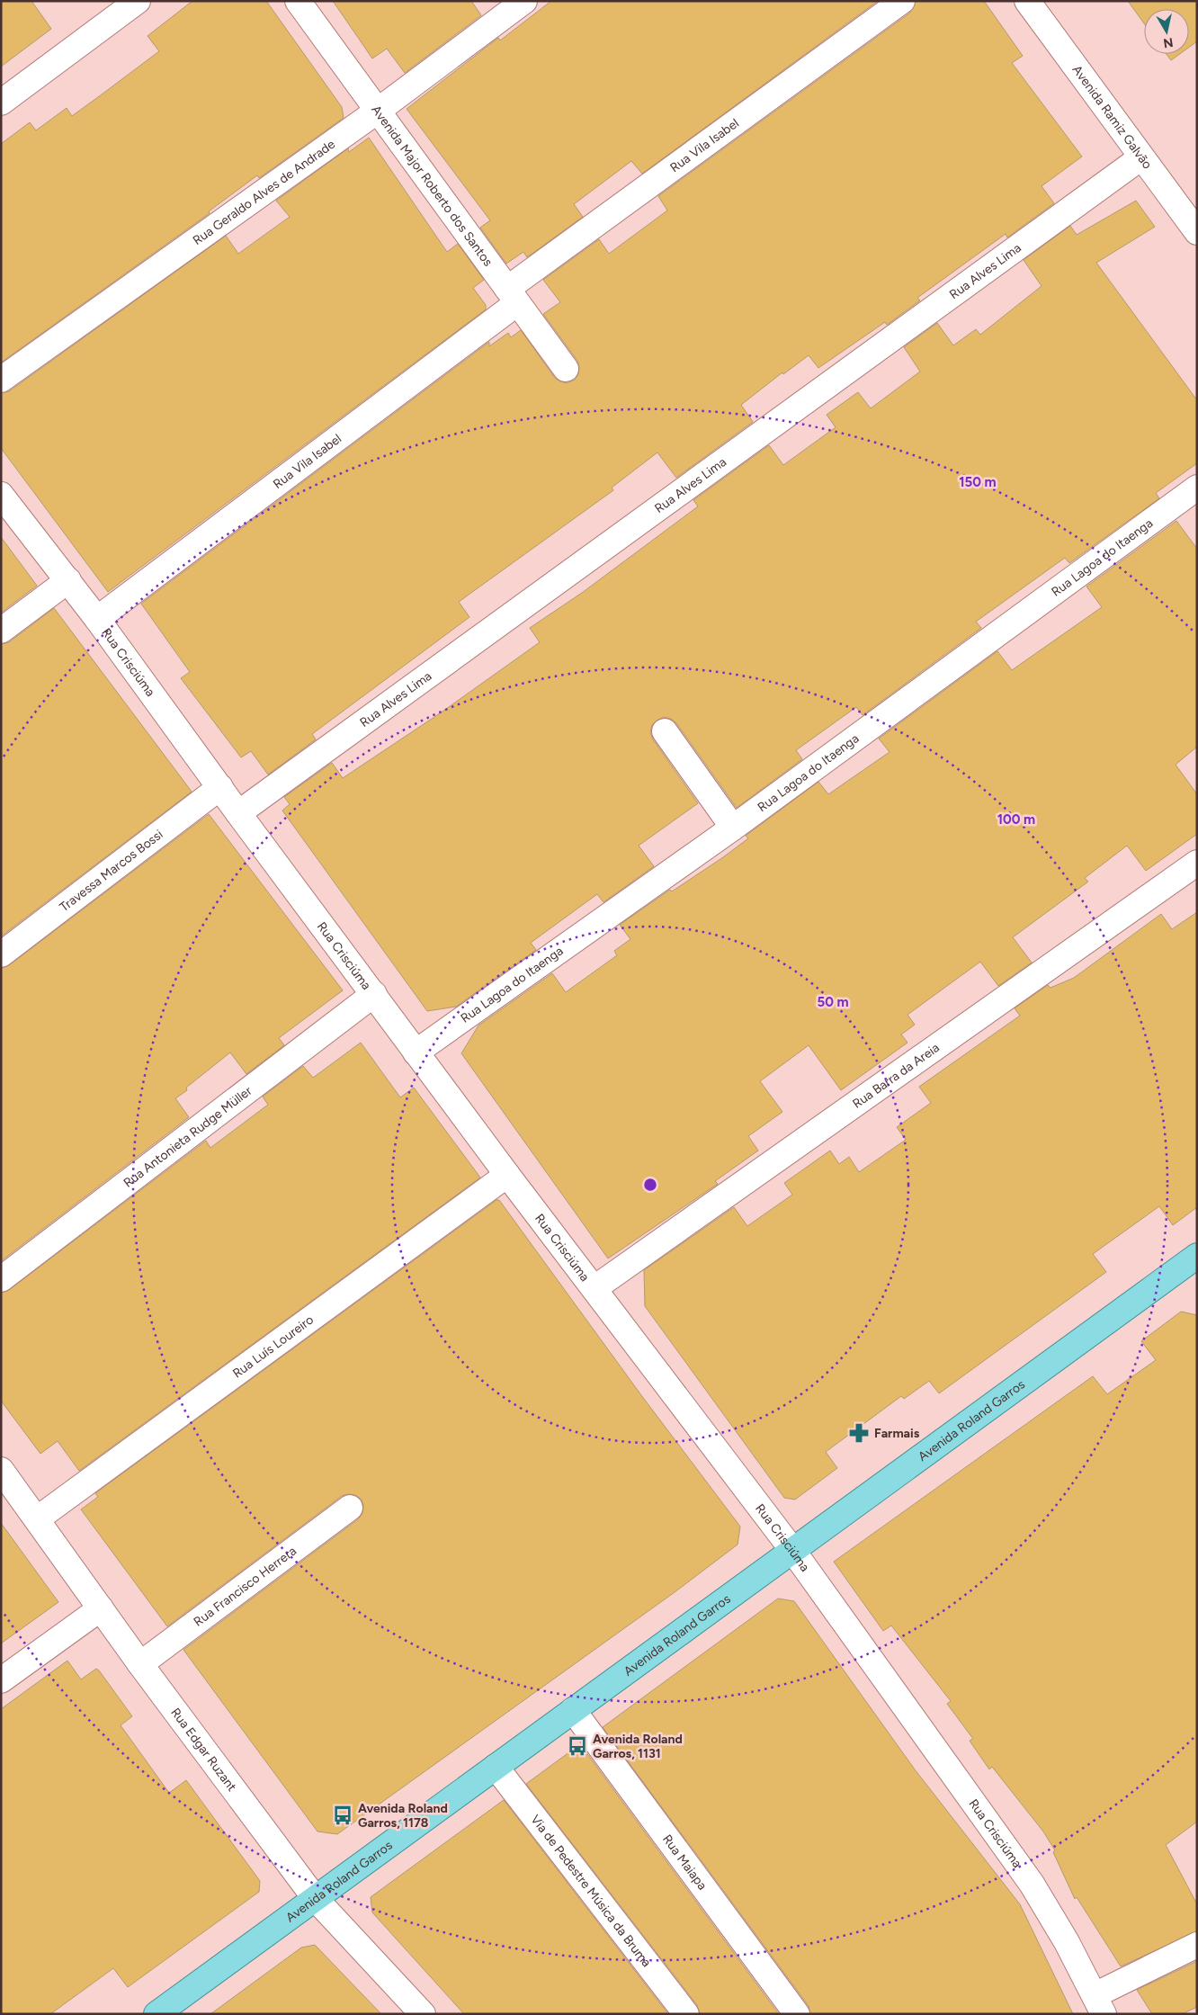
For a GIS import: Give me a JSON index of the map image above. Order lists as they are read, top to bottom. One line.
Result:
{"streets":{"main road":["Avenida Roland Garros"],"street":["Avenida Ramiz Galvão","Rua Vila Isabel","Avenida Major Roberto dos Santos","Rua Geraldo Alves de Andrade","Rua Alves Lima","Rua Lagoa do Itaenga","Rua Crisciúma","Travessa Marcos Bossi","Rua Barra da Areia","Rua Antonieta Rudge Müller","Rua Luís Loureiro","Rua Francisco Herrera","Rua Edgar Ruzant","Rua Maiapa","Via de Pedestre Música da Bruma"]},"crossings":[["Avenida Ramiz Galvão","Rua Alves Lima"],["Rua Vila Isabel","Avenida Major Roberto dos Santos"],["Rua Vila Isabel","Rua Crisciúma"],["Avenida Major Roberto dos Santos","Rua Geraldo Alves de Andrade"],["Rua Alves Lima","Rua Crisciúma"],["Rua Lagoa do Itaenga","Rua Crisciúma"],["Rua Crisciúma","Travessa Marcos Bossi"],["Rua Crisciúma","Rua Barra da Areia"],["Rua Crisciúma","Rua Antonieta Rudge Müller"],["Rua Crisciúma","Rua Luís Loureiro"],["Rua Crisciúma","Avenida Roland Garros"],["Rua Luís Loureiro","Rua Edgar Ruzant"],["Avenida Roland Garros","Rua Edgar Ruzant"],["Avenida Roland Garros","Rua Maiapa"],["Avenida Roland Garros","Via de Pedestre Música da Bruma"],["Rua Francisco Herrera","Rua Edgar Ruzant"]],"places":{"pharmacy":["Farmais"],"bus stop":["Avenida Roland Garros, 1131","Avenida Roland Garros, 1178"]},"north":"bottom","rings":["150 m","100 m","50 m"]}
